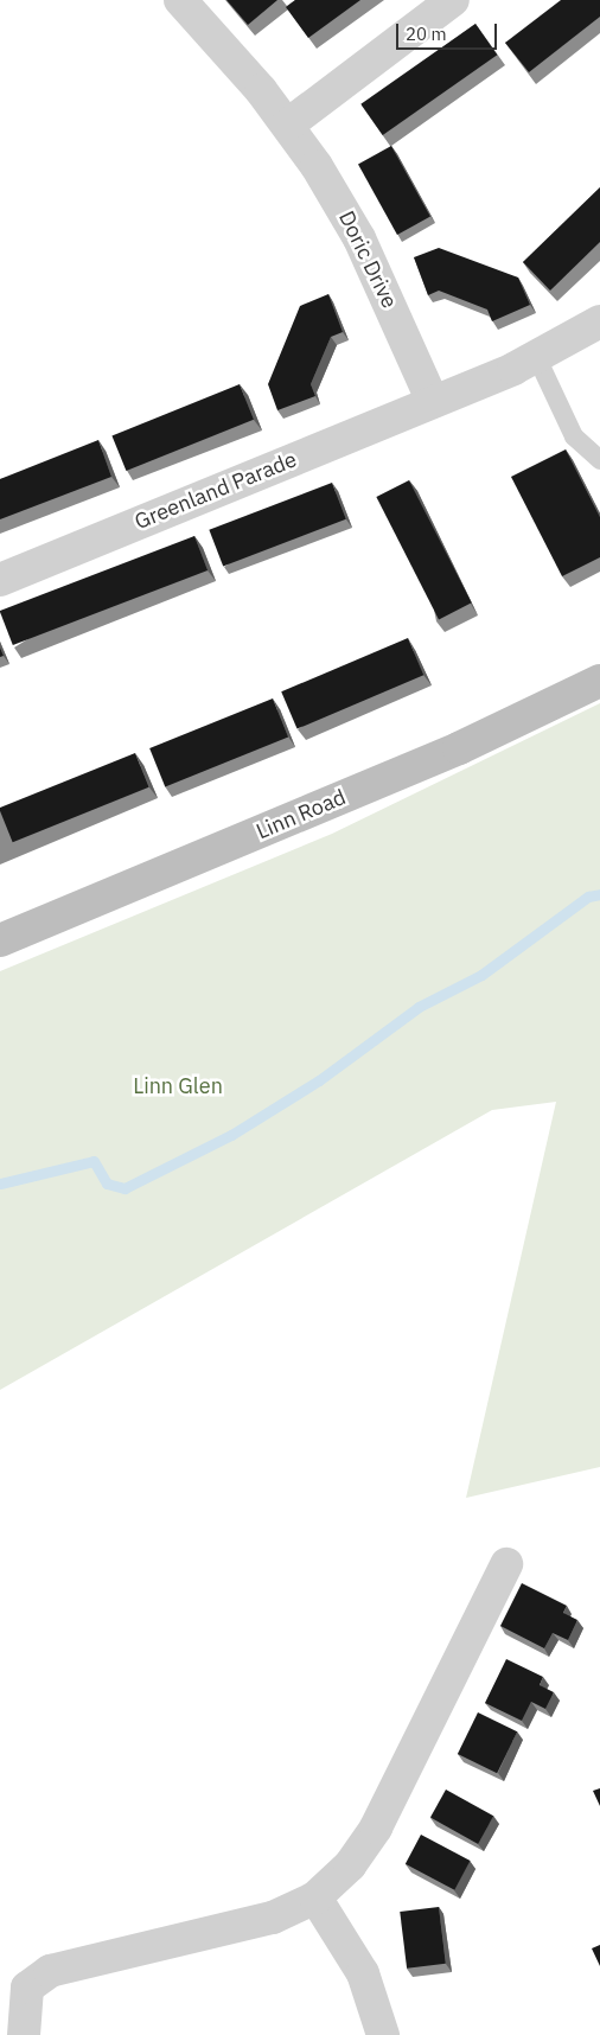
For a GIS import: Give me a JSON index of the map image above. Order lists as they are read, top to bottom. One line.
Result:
{"streets":{"street":["Doric Drive","Greenland Parade","Linn Road"]},"crossings":[["Doric Drive","Greenland Parade"]],"parks":["Linn Glen"],"scale_bar":"20 m"}
